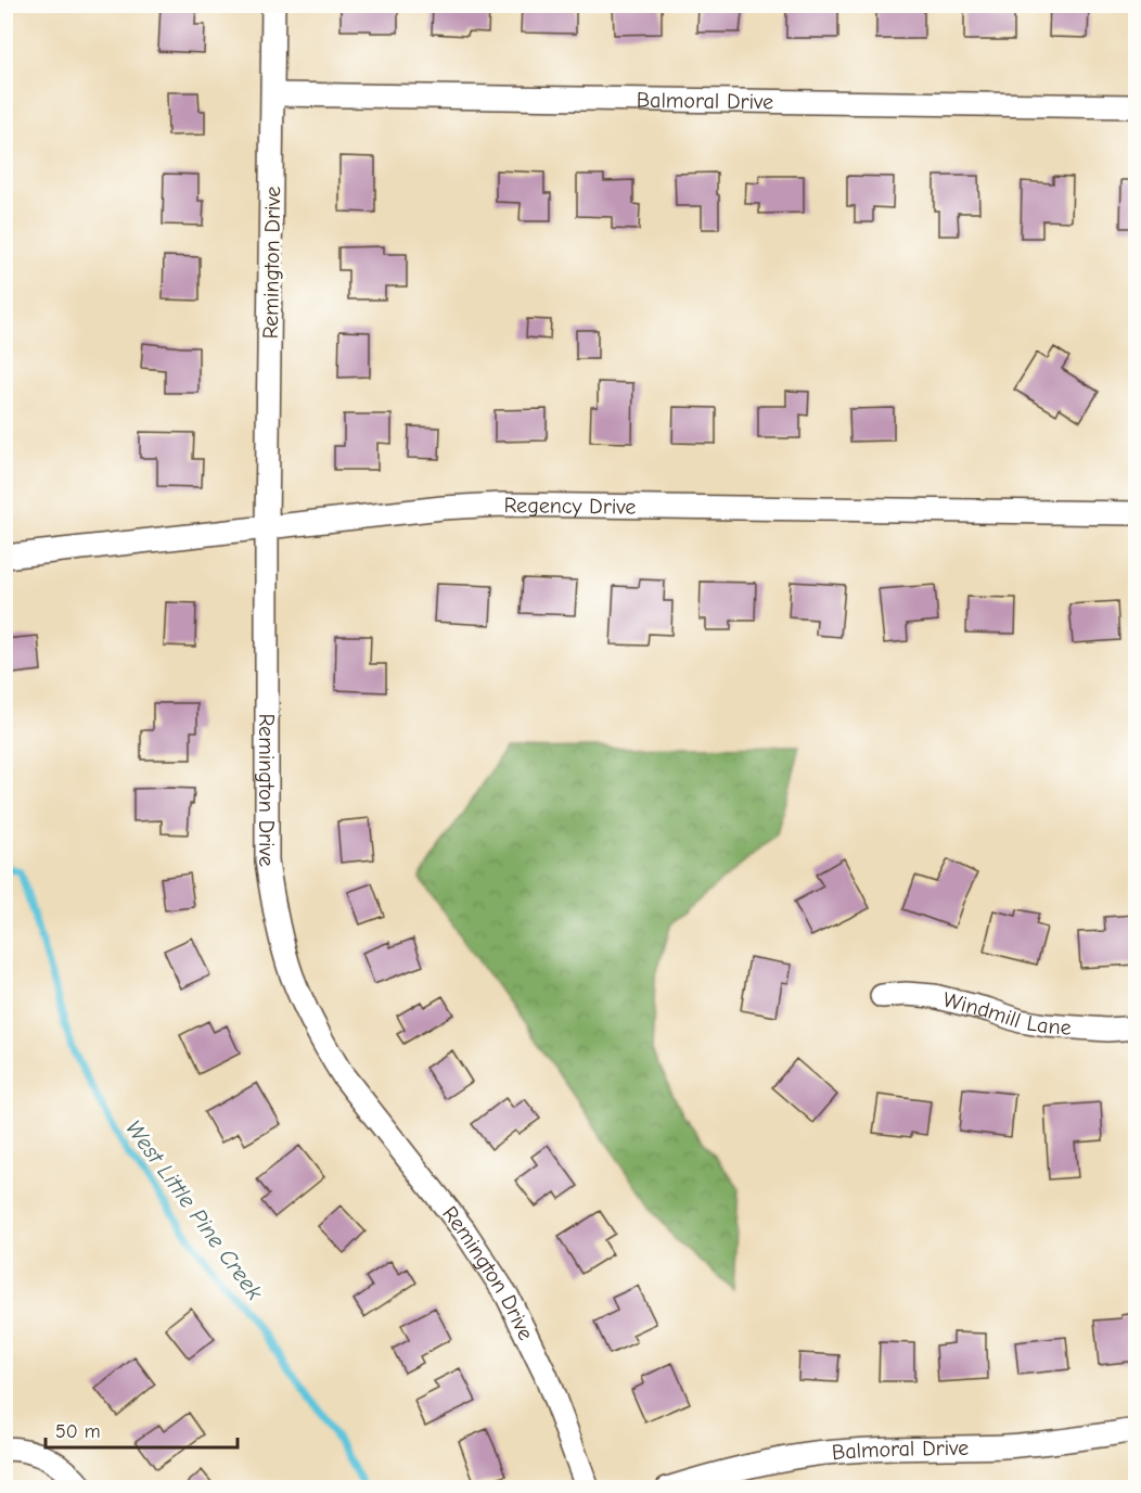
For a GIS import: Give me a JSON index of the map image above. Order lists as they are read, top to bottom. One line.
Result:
{"streets":{"street":["Balmoral Drive","Remington Drive","Regency Drive","Windmill Lane"]},"crossings":[["Balmoral Drive","Remington Drive"],["Remington Drive","Regency Drive"]],"water":["West Little Pine Creek"],"scale_bar":"50 m"}
